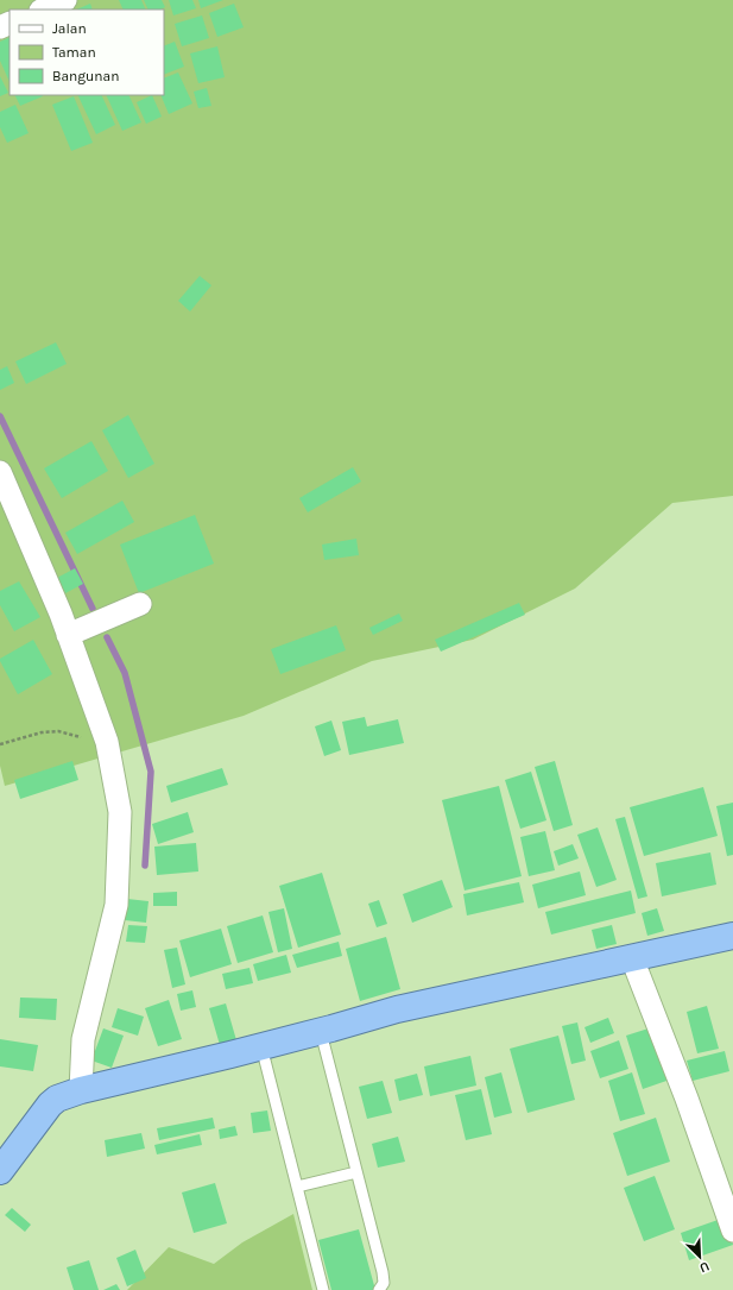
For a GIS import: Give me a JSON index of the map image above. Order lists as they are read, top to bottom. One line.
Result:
{"legend":["Jalan","Taman","Bangunan"],"north":"bottom right"}
